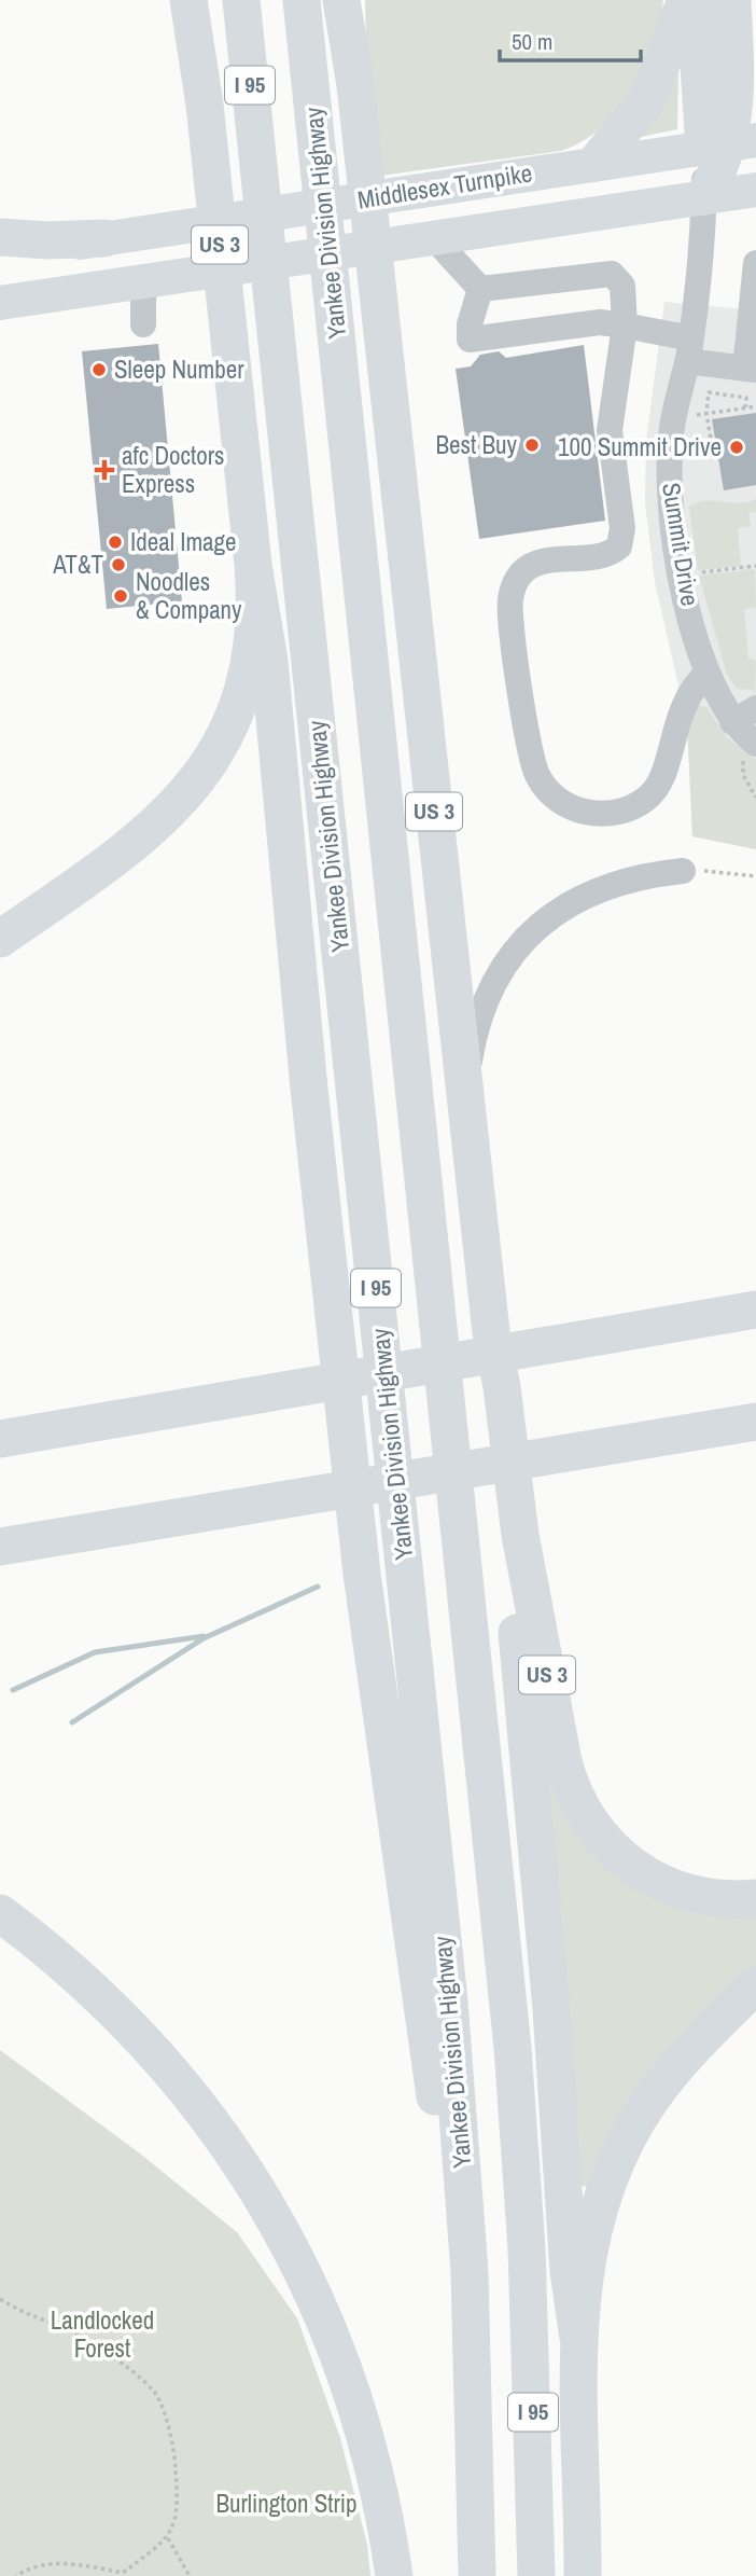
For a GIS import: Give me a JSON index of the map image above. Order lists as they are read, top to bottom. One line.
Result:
{"streets":{"highway":["I 95","Yankee Division Highway","US 3"],"main road":["Middlesex Turnpike"],"street":["Summit Drive"]},"crossings":[["Middlesex Turnpike","Summit Drive"]],"parks":["Landlocked Forest","Burlington Strip"],"places":{"other":["Sleep Number","Best Buy","100 Summit Drive","Ideal Image","AT&T","Noodles & Company"],"health":["afc Doctors Express"]},"scale_bar":"50 m"}
